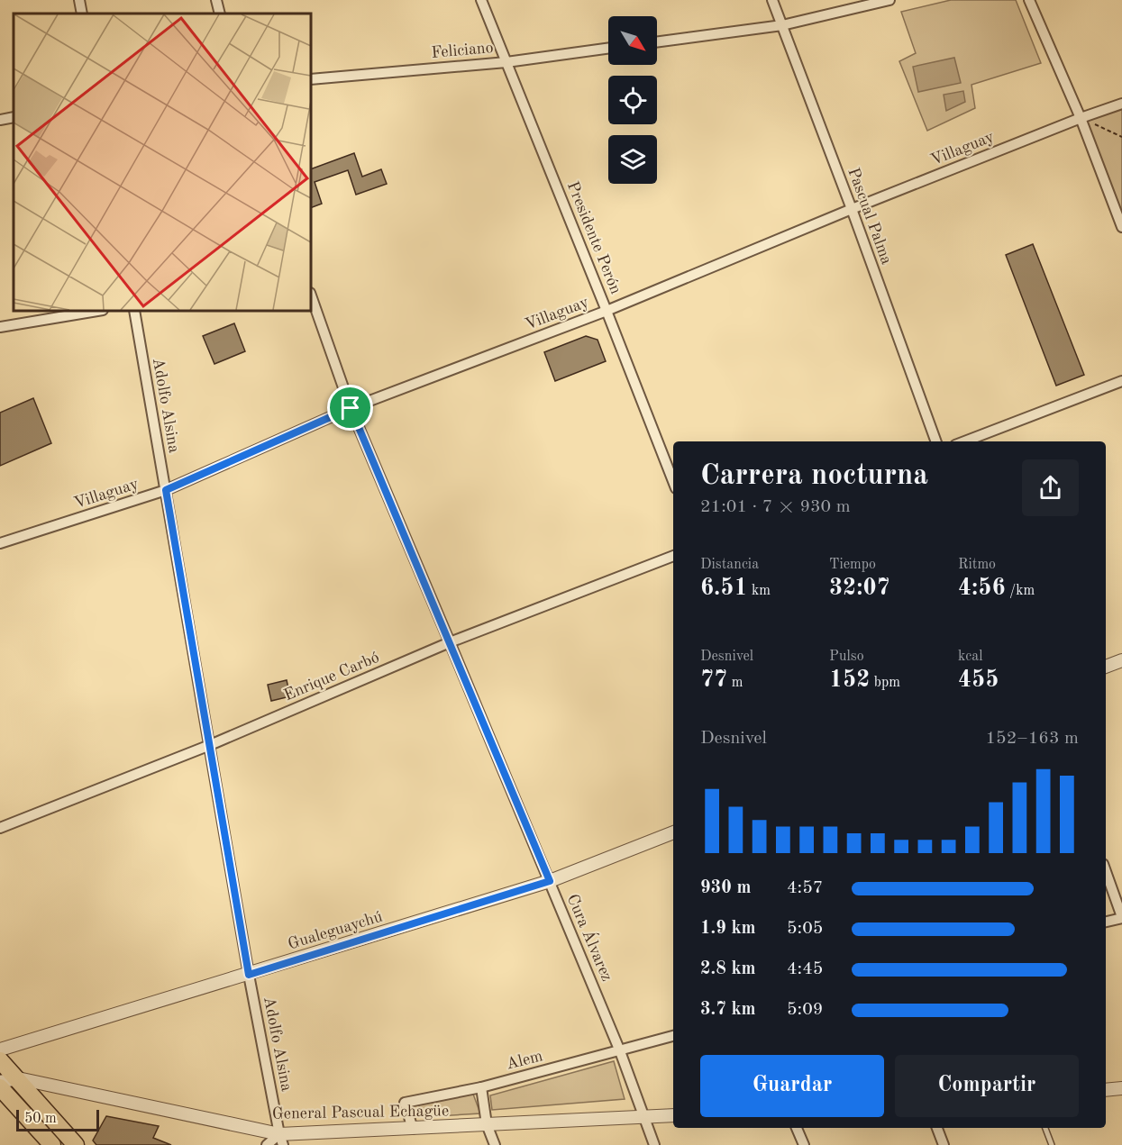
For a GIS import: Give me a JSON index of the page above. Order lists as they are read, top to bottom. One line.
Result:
{"streets":{"street":["Feliciano","Villaguay","Pascual Palma","Presidente Perón","Adolfo Alsina","Enrique Carbó","Gualeguaychú","Cura Álvarez","Alem","General Pascual Echagüe"]},"crossings":[["Feliciano","Presidente Perón"],["Villaguay","Pascual Palma"],["Villaguay","Presidente Perón"],["Villaguay","Adolfo Alsina"],["Villaguay","Cura Álvarez"],["Adolfo Alsina","Enrique Carbó"],["Adolfo Alsina","Gualeguaychú"],["Adolfo Alsina","General Pascual Echagüe"],["Enrique Carbó","Cura Álvarez"],["Gualeguaychú","Cura Álvarez"],["Cura Álvarez","Alem"],["Cura Álvarez","General Pascual Echagüe"],["Alem","General Pascual Echagüe"]],"scale_bar":"50 m","north":"bottom right","page":{"heading":["Carrera nocturna","21:01 · 7 × 930 m"],"stats":[["Distancia","6.51 km"],["Tiempo","32:07"],["Ritmo","4:56 /km"],["Desnivel","77 m"],["Pulso","152 bpm"],["kcal","455"]],"chart":["Desnivel","152–163 m"],"list":[{"name":"930 m","note":"4:57"},{"name":"1.9 km","note":"5:05"},{"name":"2.8 km","note":"4:45"},{"name":"3.7 km","note":"5:09"}],"buttons":["Guardar","Compartir"],"scale":"50 m"}}
